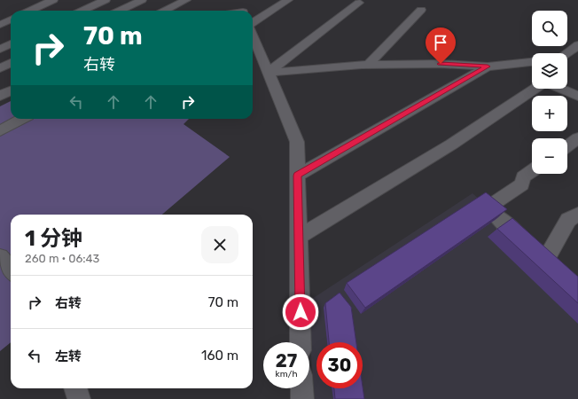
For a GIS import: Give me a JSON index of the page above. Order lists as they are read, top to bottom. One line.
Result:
{"page":{"map_buttons":["+","−"],"turn":["70 m","右转"],"heading":["1 分钟","260 m · 06:43"],"list":[{"name":"右转","value":"70 m"},{"name":"左转","value":"160 m"}],"speed":"27 km/h","limit":"30"}}
